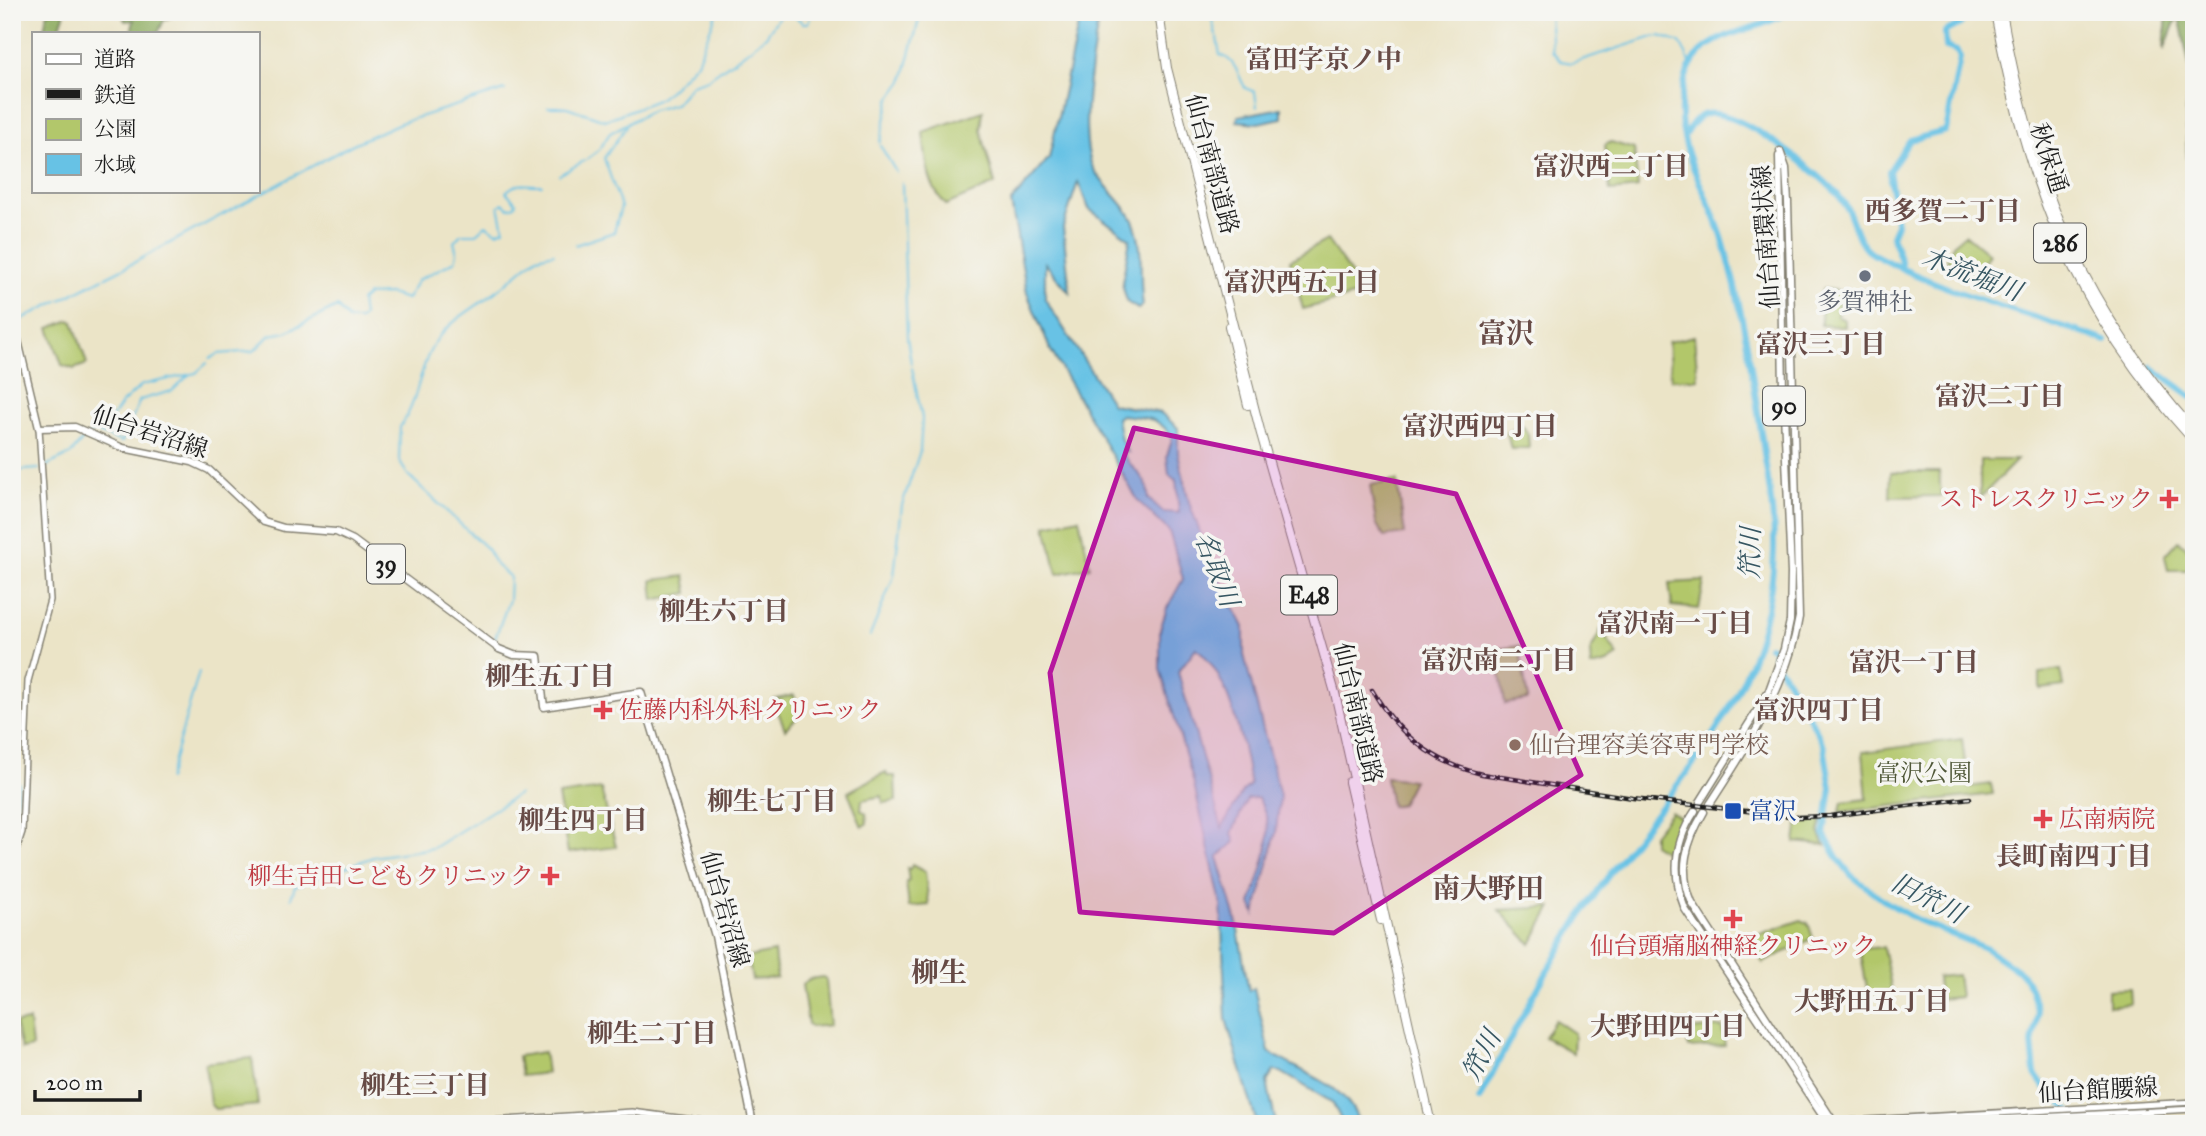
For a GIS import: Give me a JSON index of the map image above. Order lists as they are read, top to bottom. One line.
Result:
{"streets":{"highway":["秋保通","仙台南部道路","286","E48"],"main road":["仙台南環状線","90","仙台岩沼線","39","仙台館腰線"]},"districts":["富田字京ノ中","富沢西二丁目","西多賀二丁目","富沢西五丁目","富沢","富沢三丁目","富沢二丁目","富沢西四丁目","柳生六丁目","富沢南一丁目","富沢南二丁目","富沢一丁目","柳生五丁目","富沢四丁目","柳生七丁目","柳生四丁目","長町南四丁目","南大野田","柳生","大野田五丁目","大野田四丁目","柳生二丁目","柳生三丁目"],"water":["木流堀川","笊川","名取川","旧笊川"],"parks":["富沢公園"],"places":{"other":["多賀神社","仙台理容美容専門学校"],"health":["ストレスクリニック","佐藤内科外科クリニック","広南病院","柳生吉田こどもクリニック","仙台頭痛脳神経クリニック"],"transit":["富沢"]},"legend":["道路","鉄道","公園","水域"],"scale_bar":"200 m"}
